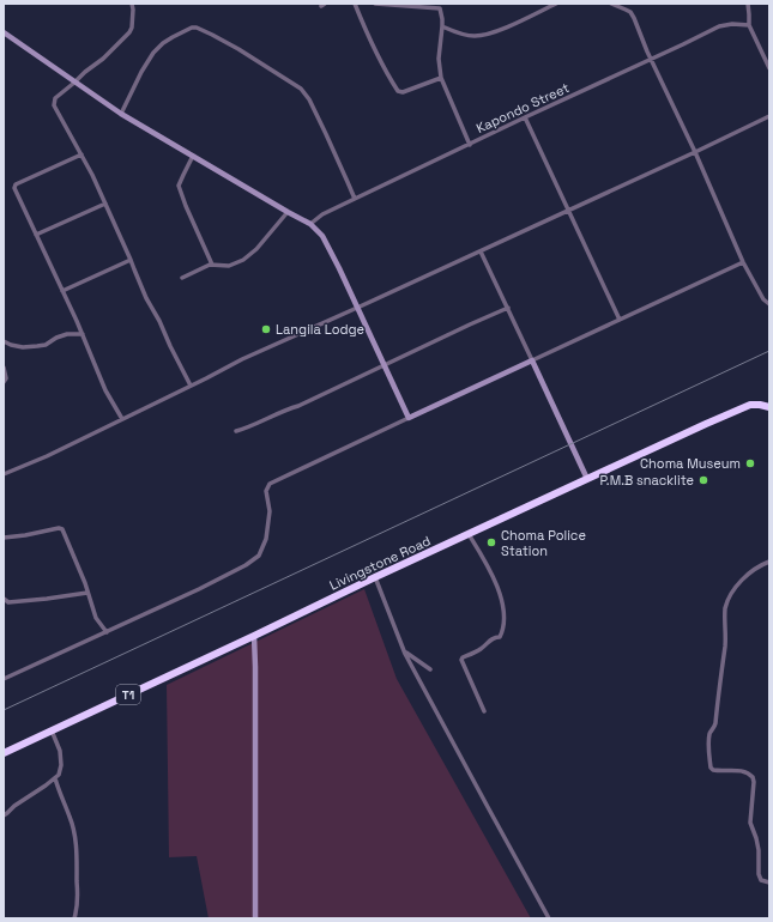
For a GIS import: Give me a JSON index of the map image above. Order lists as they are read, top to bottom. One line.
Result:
{"streets":{"highway":["Livingstone Road","T1"],"street":["Kapondo Street"]},"places":["Langila Lodge","Choma Museum","P.M.B snacklite","Choma Police Station"]}
